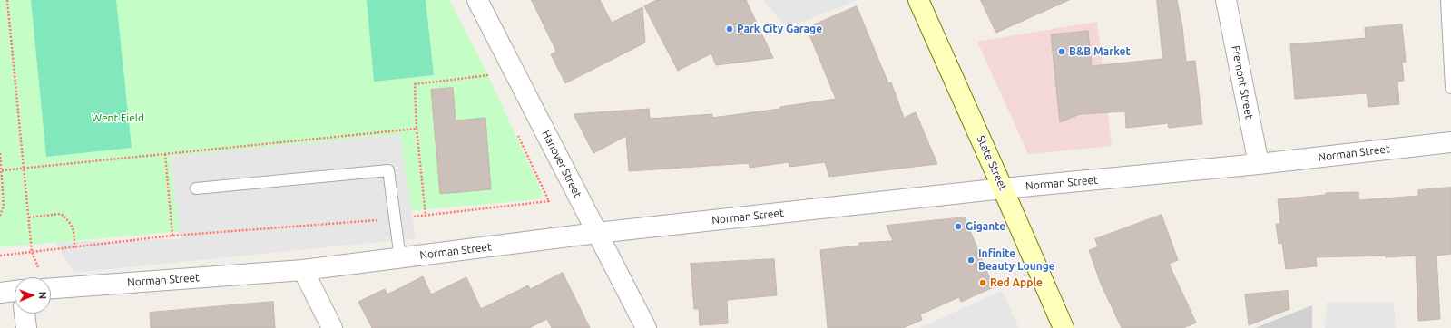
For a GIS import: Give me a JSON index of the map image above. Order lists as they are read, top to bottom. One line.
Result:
{"streets":{"main road":["State Street"],"street":["Fremont Street","Norman Street","Hanover Street"]},"crossings":[["Fremont Street","Norman Street"],["Norman Street","State Street"],["Norman Street","Hanover Street"]],"parks":["Went Field"],"places":["Park City Garage","B&B Market","Gigante","Infinite Beauty Lounge","Red Apple"],"north":"right"}
